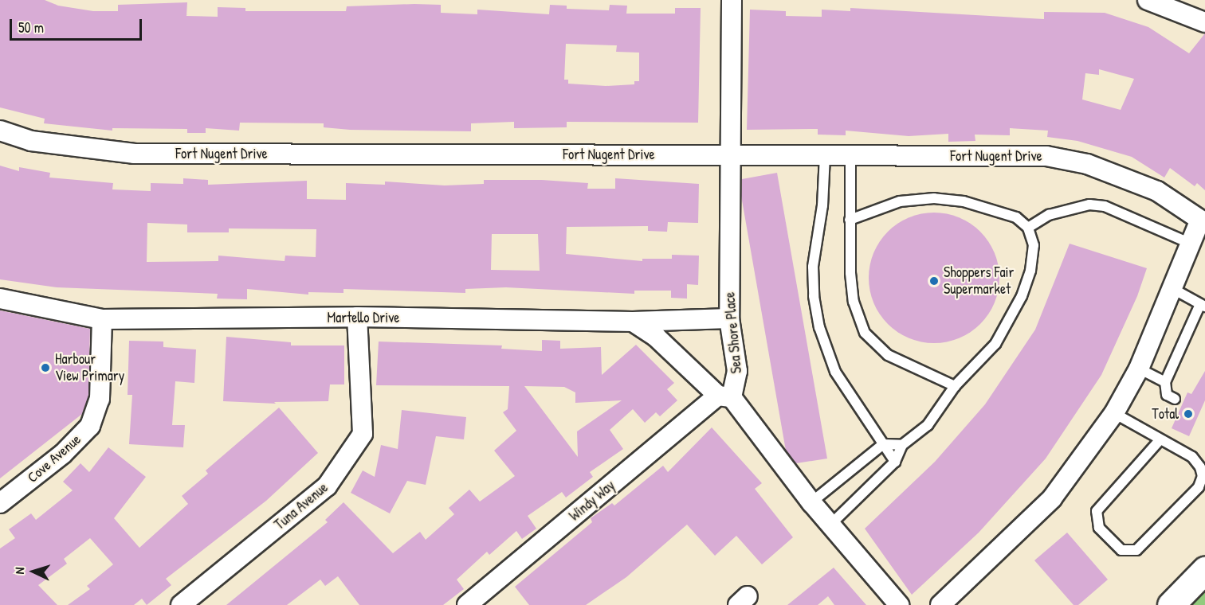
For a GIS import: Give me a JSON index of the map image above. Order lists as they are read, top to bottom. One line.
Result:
{"streets":{"street":["Fort Nugent Drive","Martello Drive","Sea Shore Place","Cove Avenue","Windy Way","Tuna Avenue"]},"crossings":[["Fort Nugent Drive","Sea Shore Place"],["Martello Drive","Sea Shore Place"],["Martello Drive","Cove Avenue"],["Martello Drive","Tuna Avenue"],["Sea Shore Place","Windy Way"]],"places":["Shoppers Fair Supermarket","Harbour View Primary","Total"],"scale_bar":"50 m","north":"left"}
